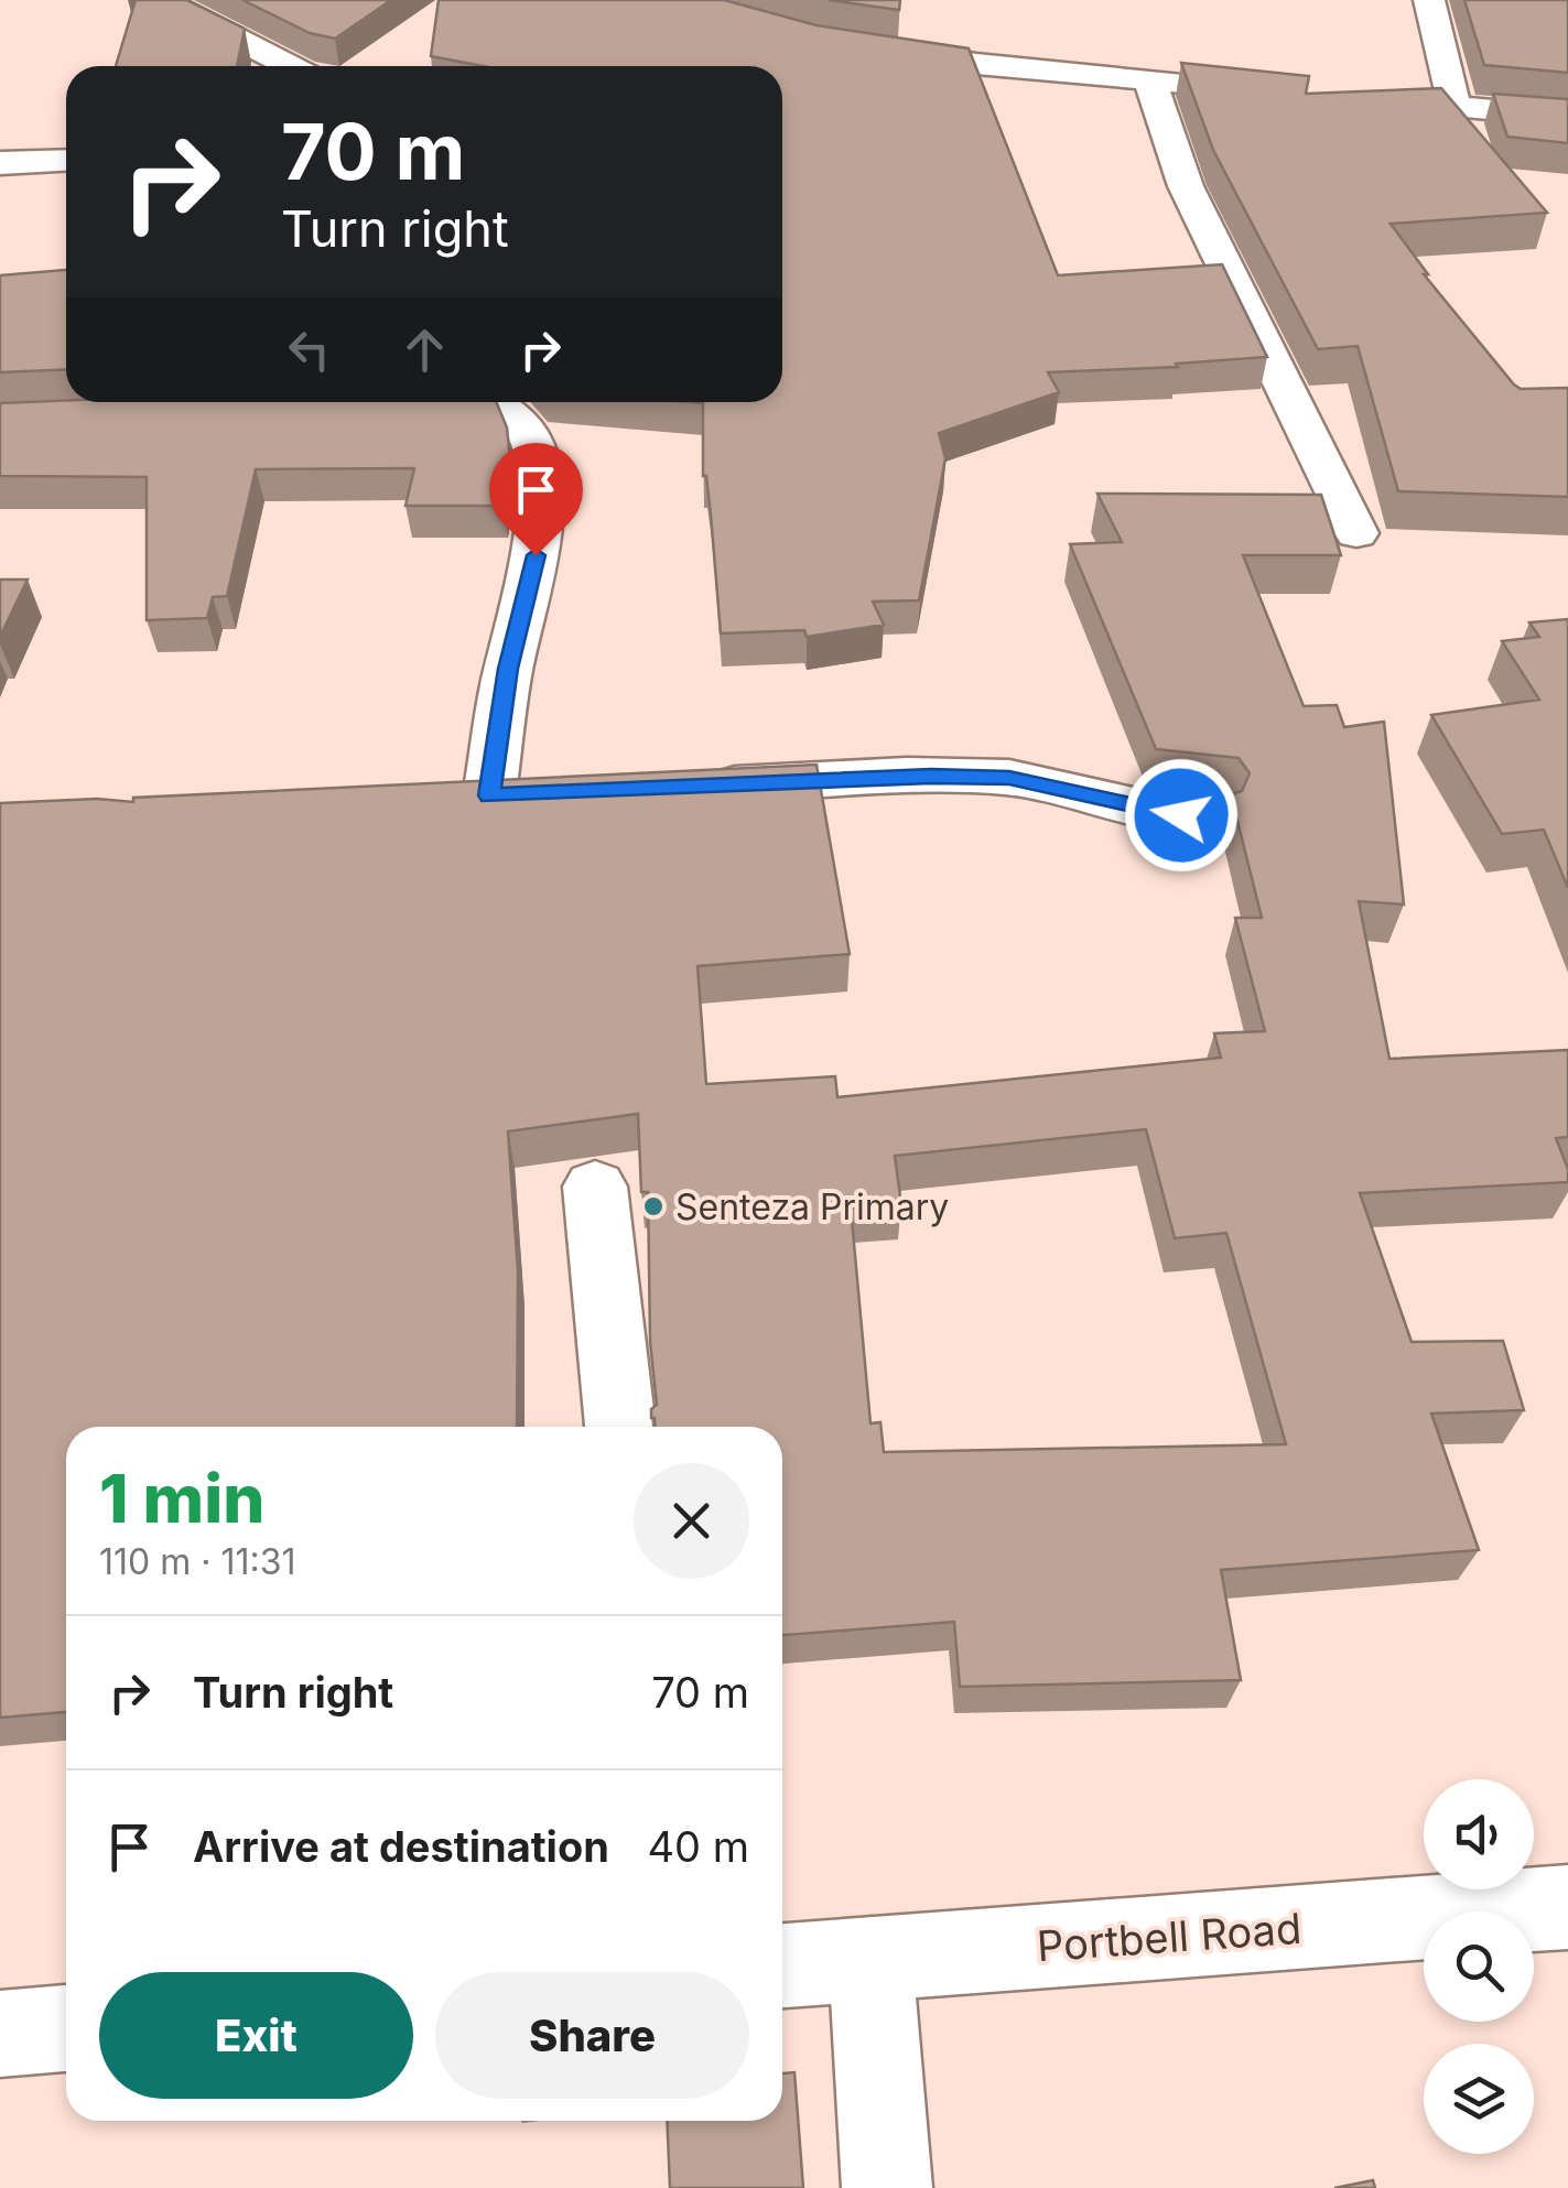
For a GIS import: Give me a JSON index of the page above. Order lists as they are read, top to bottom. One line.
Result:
{"streets":{"street":["Portbell Road"]},"places":["Senteza Primary"],"page":{"turn":["70 m","Turn right"],"heading":["1 min","110 m · 11:31"],"list":[{"name":"Turn right","value":"70 m"},{"name":"Arrive at destination","value":"40 m"}],"buttons":["Exit","Share"]}}
